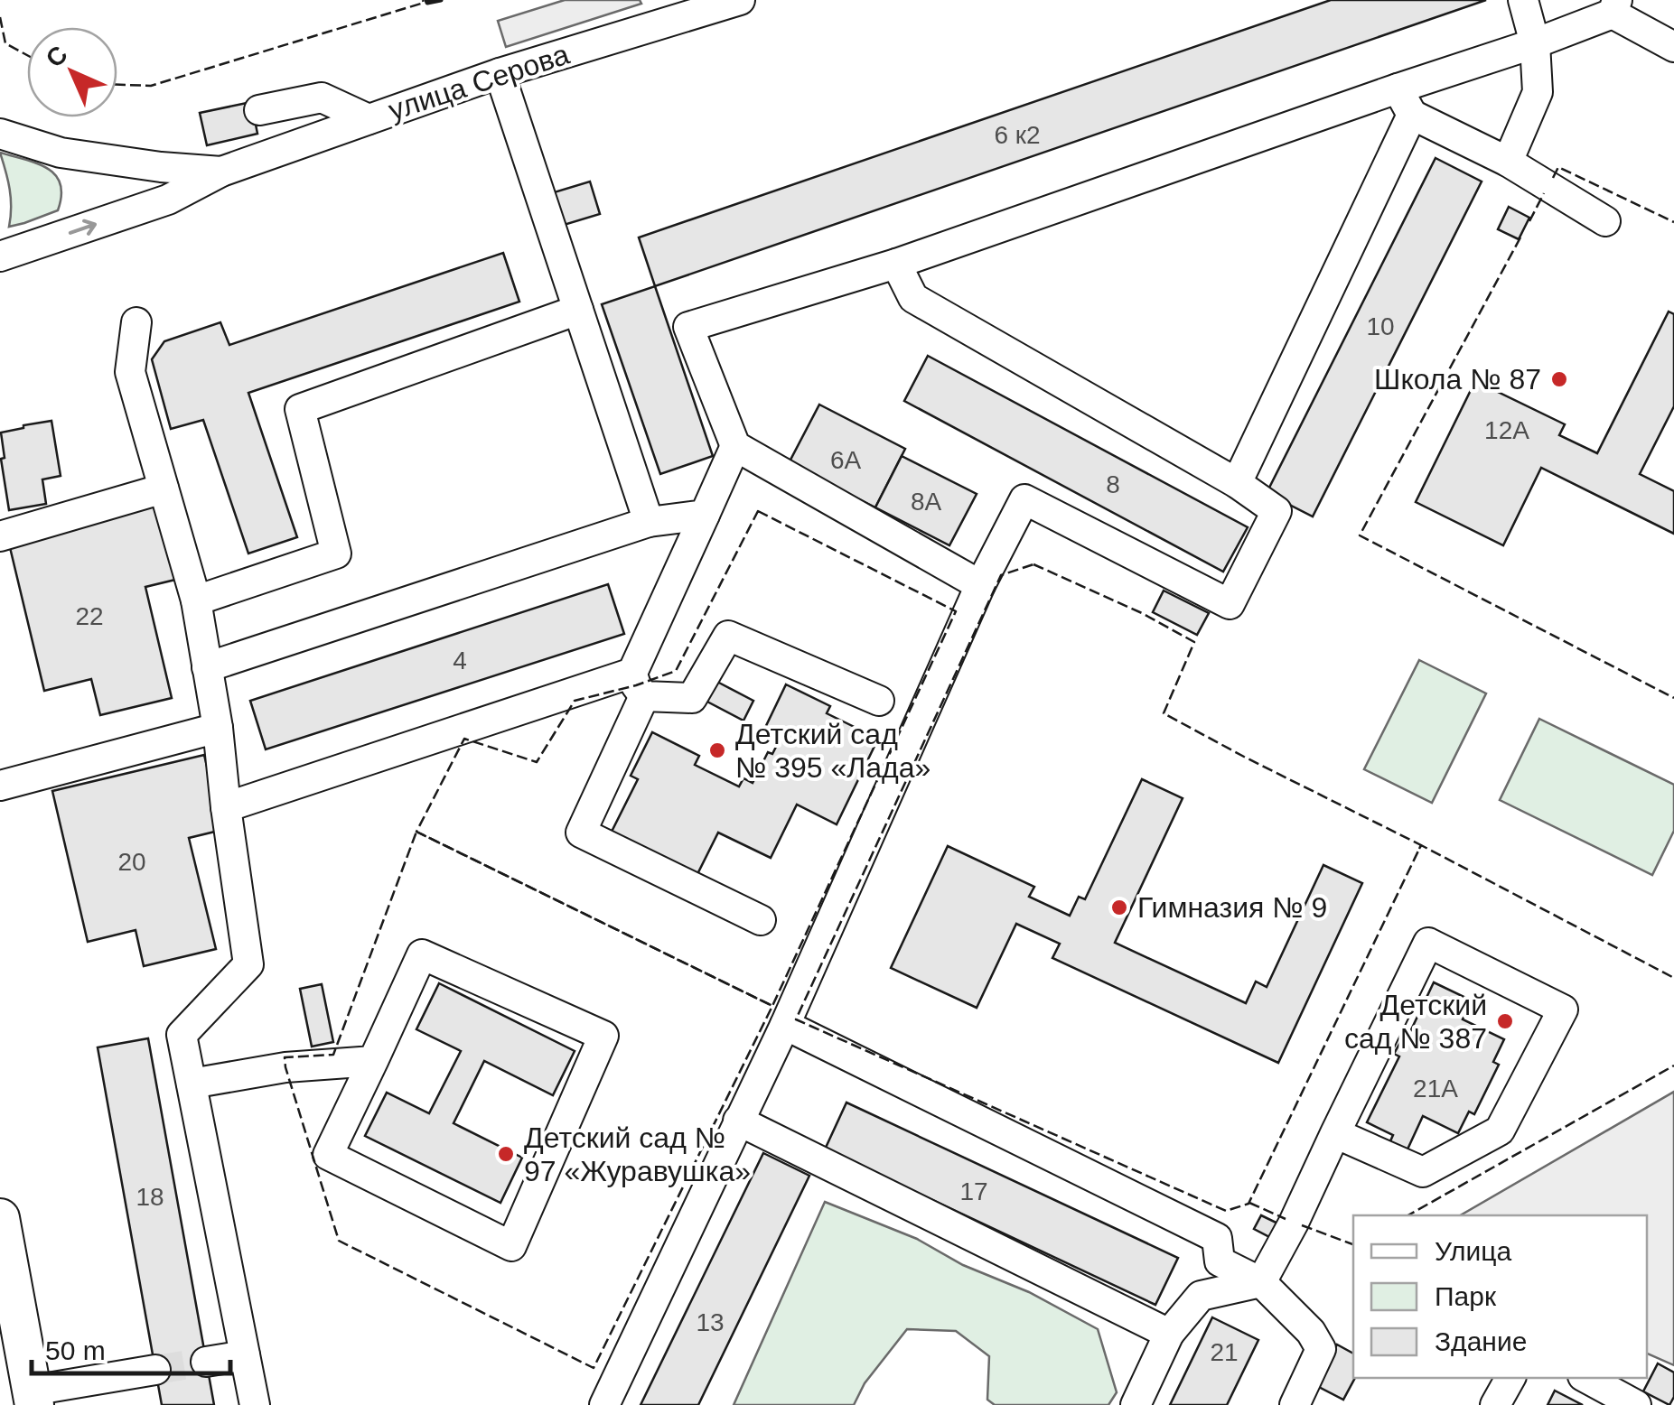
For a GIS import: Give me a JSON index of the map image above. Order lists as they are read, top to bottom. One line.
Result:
{"streets":{"street":["улица Серова"]},"places":["Школа № 87","Детский сад № 395 «Лада»","Гимназия № 9","Детский сад № 387","Детский сад № 97 «Журавушка»"],"house_numbers":["6 к2","10","12А","6А","8","8А","22","4","20","21А","17","18","13","21"],"legend":["Улица","Парк","Здание"],"scale_bar":"50 m","north":"top left"}
